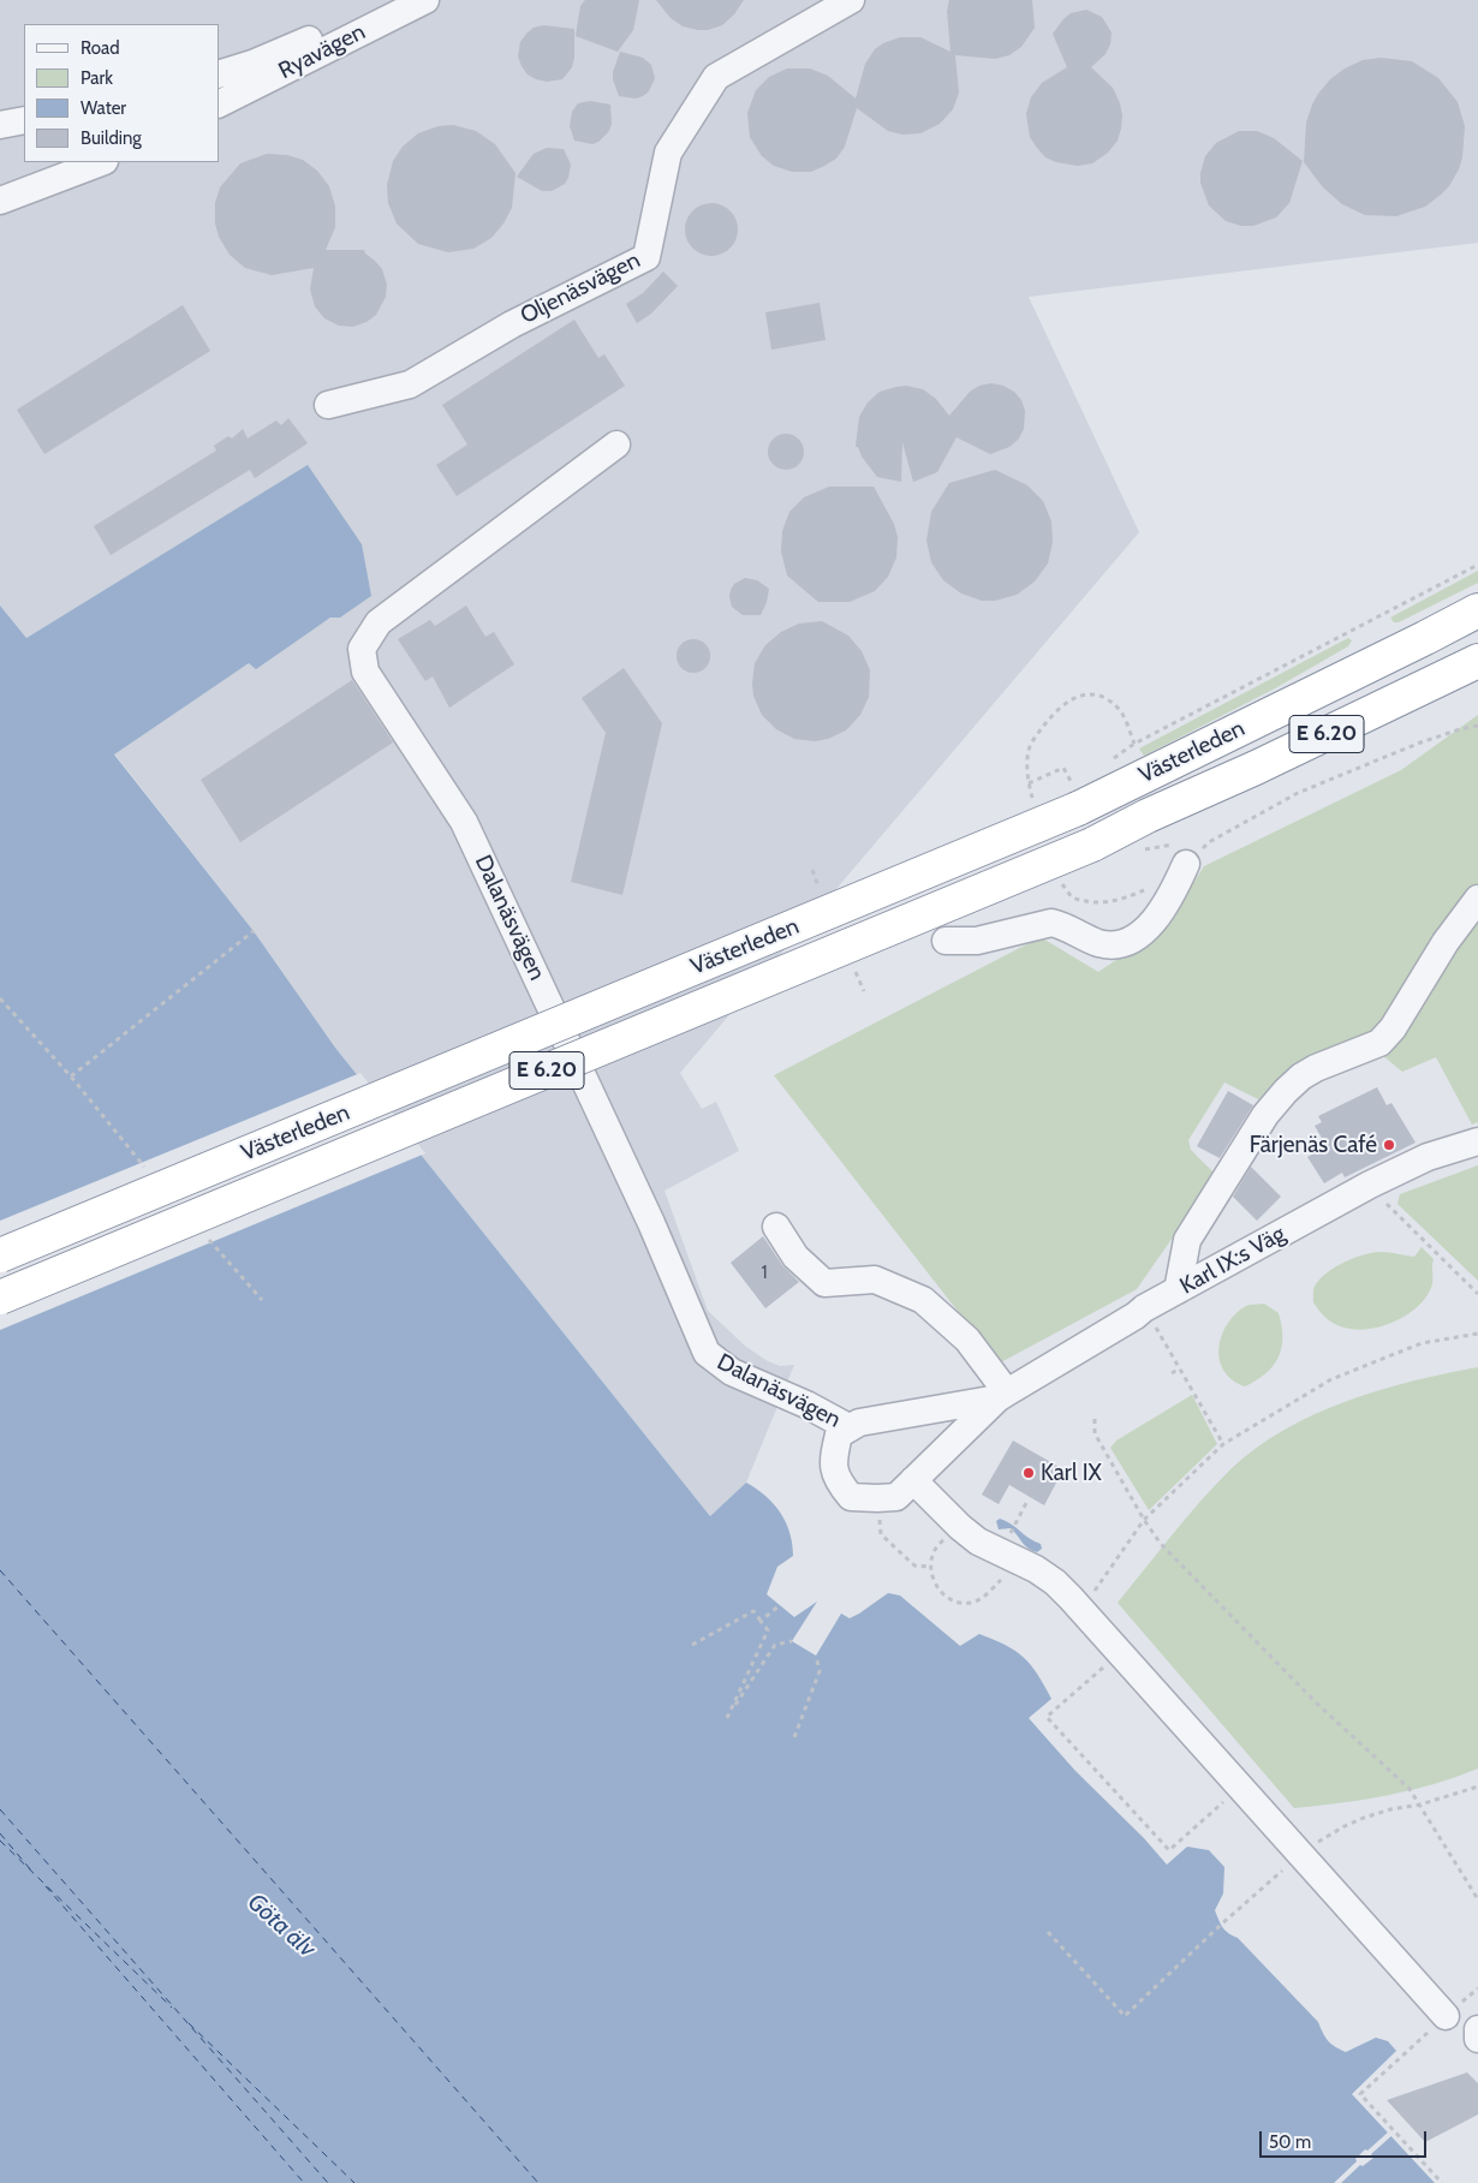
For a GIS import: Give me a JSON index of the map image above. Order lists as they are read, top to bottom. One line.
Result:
{"streets":{"highway":["E 6.20","Västerleden"],"street":["Ryavägen","Oljenäsvägen","Dalanäsvägen","Karl IX:s Väg"]},"crossings":[["Dalanäsvägen","Karl IX:s Väg"]],"water":["Göta älv"],"places":["Färjenäs Café","Karl IX"],"house_numbers":["1"],"legend":["Road","Park","Water","Building"],"scale_bar":"50 m"}
